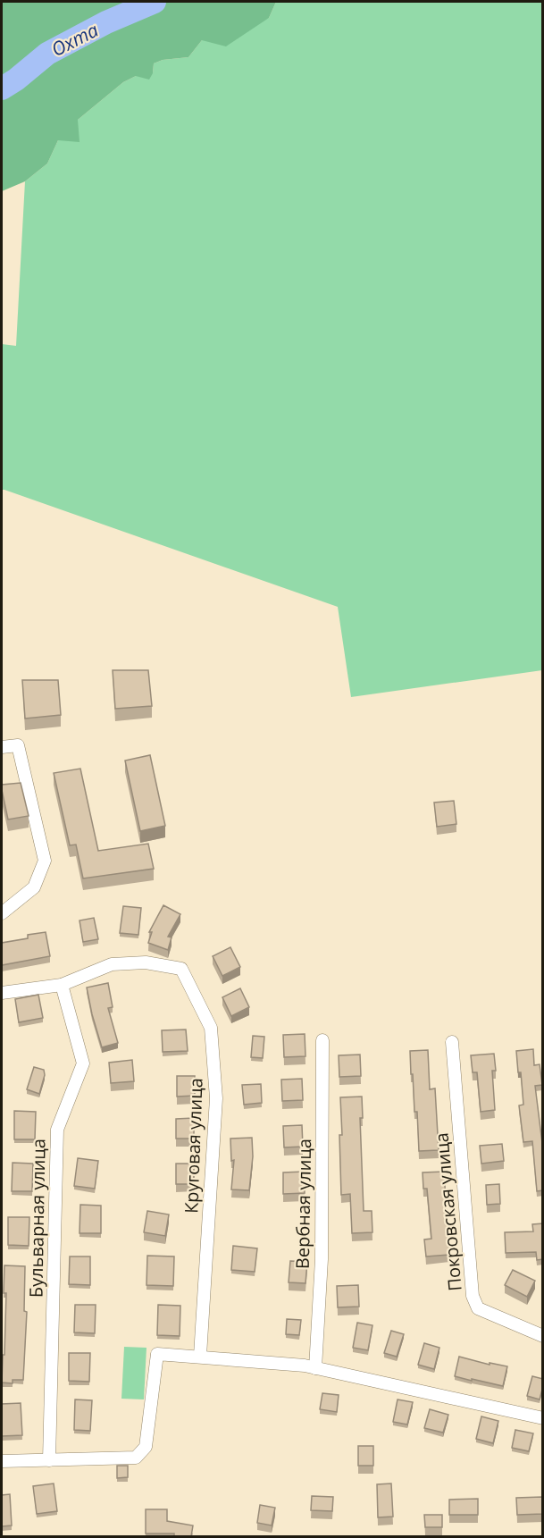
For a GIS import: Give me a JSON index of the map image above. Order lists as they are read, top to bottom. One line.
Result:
{"streets":{"street":["Круговая улица","Вербная улица","Покровская улица","Бульварная улица"]},"crossings":[["Круговая улица","Бульварная улица"]],"water":["Охта"]}
